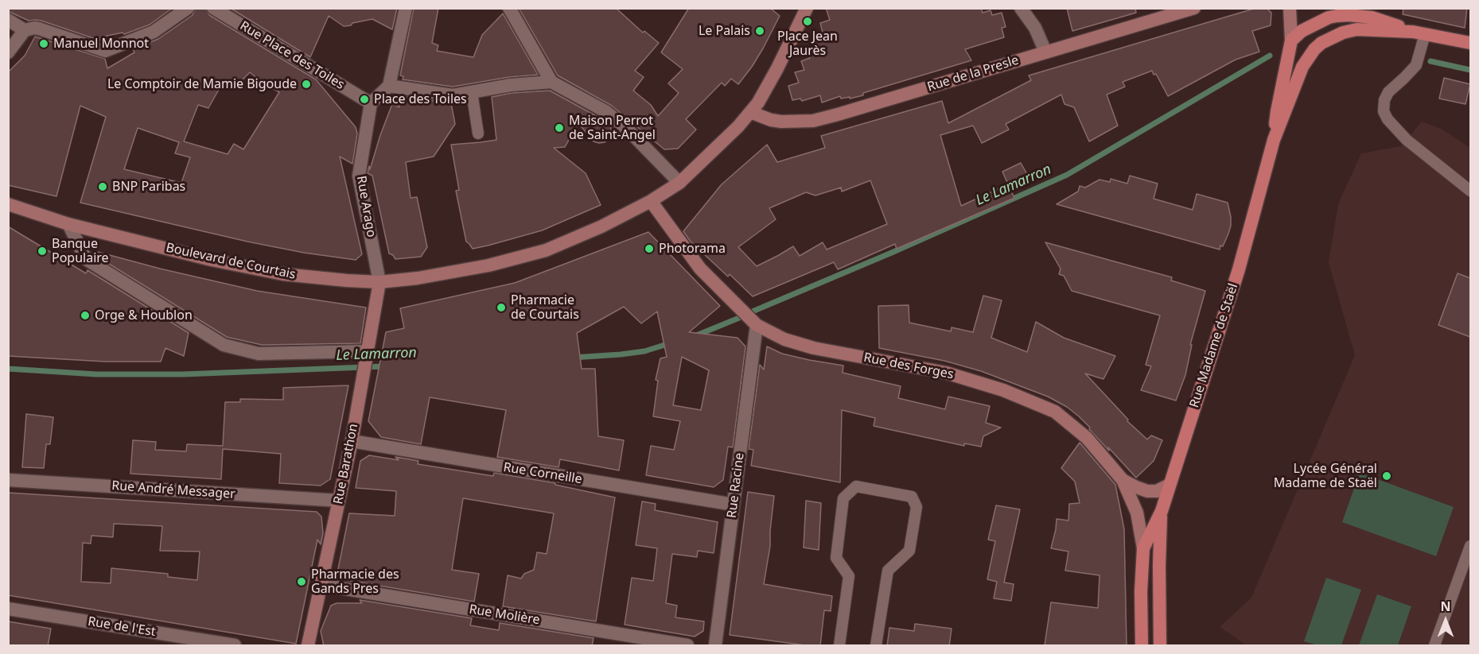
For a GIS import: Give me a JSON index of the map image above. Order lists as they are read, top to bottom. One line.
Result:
{"streets":{"main road":["Rue de la Presle","Boulevard de Courtais","Rue Madame de Staël","Rue des Forges","Rue Barathon"],"street":["Rue Place des Toiles","Rue Arago","Rue Corneille","Rue Racine","Rue André Messager","Rue Molière","Rue de l'Est"]},"crossings":[["Rue Place des Toiles","Rue Arago"],["Rue de la Presle","Boulevard de Courtais"],["Rue Arago","Boulevard de Courtais"],["Rue Arago","Rue Barathon"],["Boulevard de Courtais","Rue des Forges"],["Boulevard de Courtais","Rue Barathon"],["Rue Madame de Staël","Rue des Forges"],["Rue des Forges","Rue Racine"],["Rue Barathon","Rue Corneille"],["Rue Barathon","Rue André Messager"],["Rue Barathon","Rue Molière"],["Rue Corneille","Rue Racine"]],"water":["Le Lamarron"],"places":["Place Jean Jaurès","Le Palais","Manuel Monnot","Le Comptoir de Mamie Bigoude","Place des Toiles","Maison Perrot de Saint-Angel","BNP Paribas","Photorama","Banque Populaire","Pharmacie de Courtais","Orge & Houblon","Lycée Général Madame de Staël","Pharmacie des Gands Pres"],"north":"top"}
